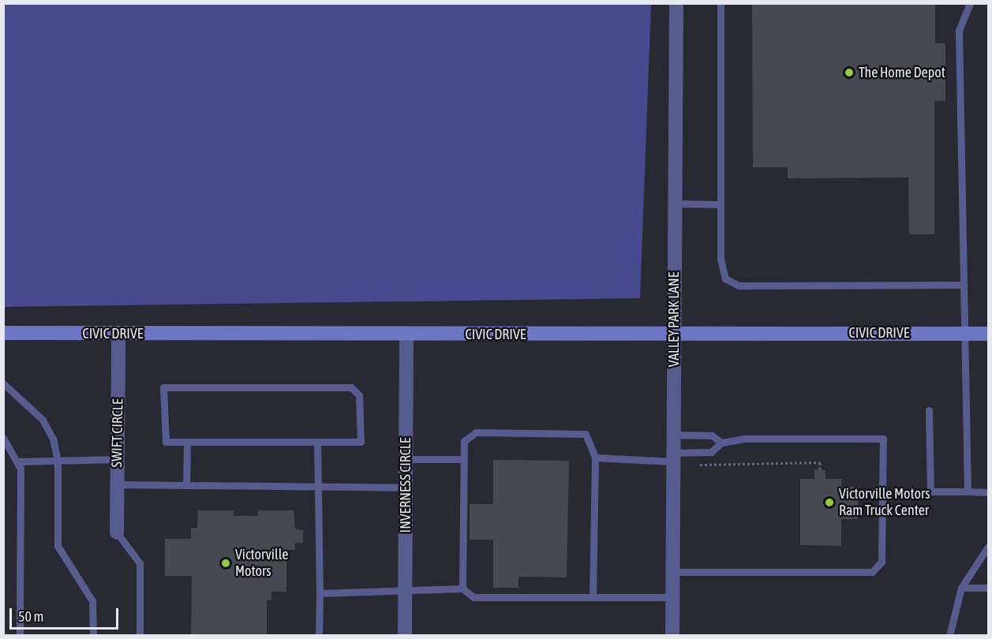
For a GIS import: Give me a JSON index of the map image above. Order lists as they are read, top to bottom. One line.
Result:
{"streets":{"street":["VALLEY PARK LANE","CIVIC DRIVE","SWIFT CIRCLE","INVERNESS CIRCLE"]},"crossings":[["VALLEY PARK LANE","CIVIC DRIVE"],["CIVIC DRIVE","SWIFT CIRCLE"],["CIVIC DRIVE","INVERNESS CIRCLE"]],"places":["The Home Depot","Victorville Motors Ram Truck Center","Victorville Motors"],"scale_bar":"50 m"}
